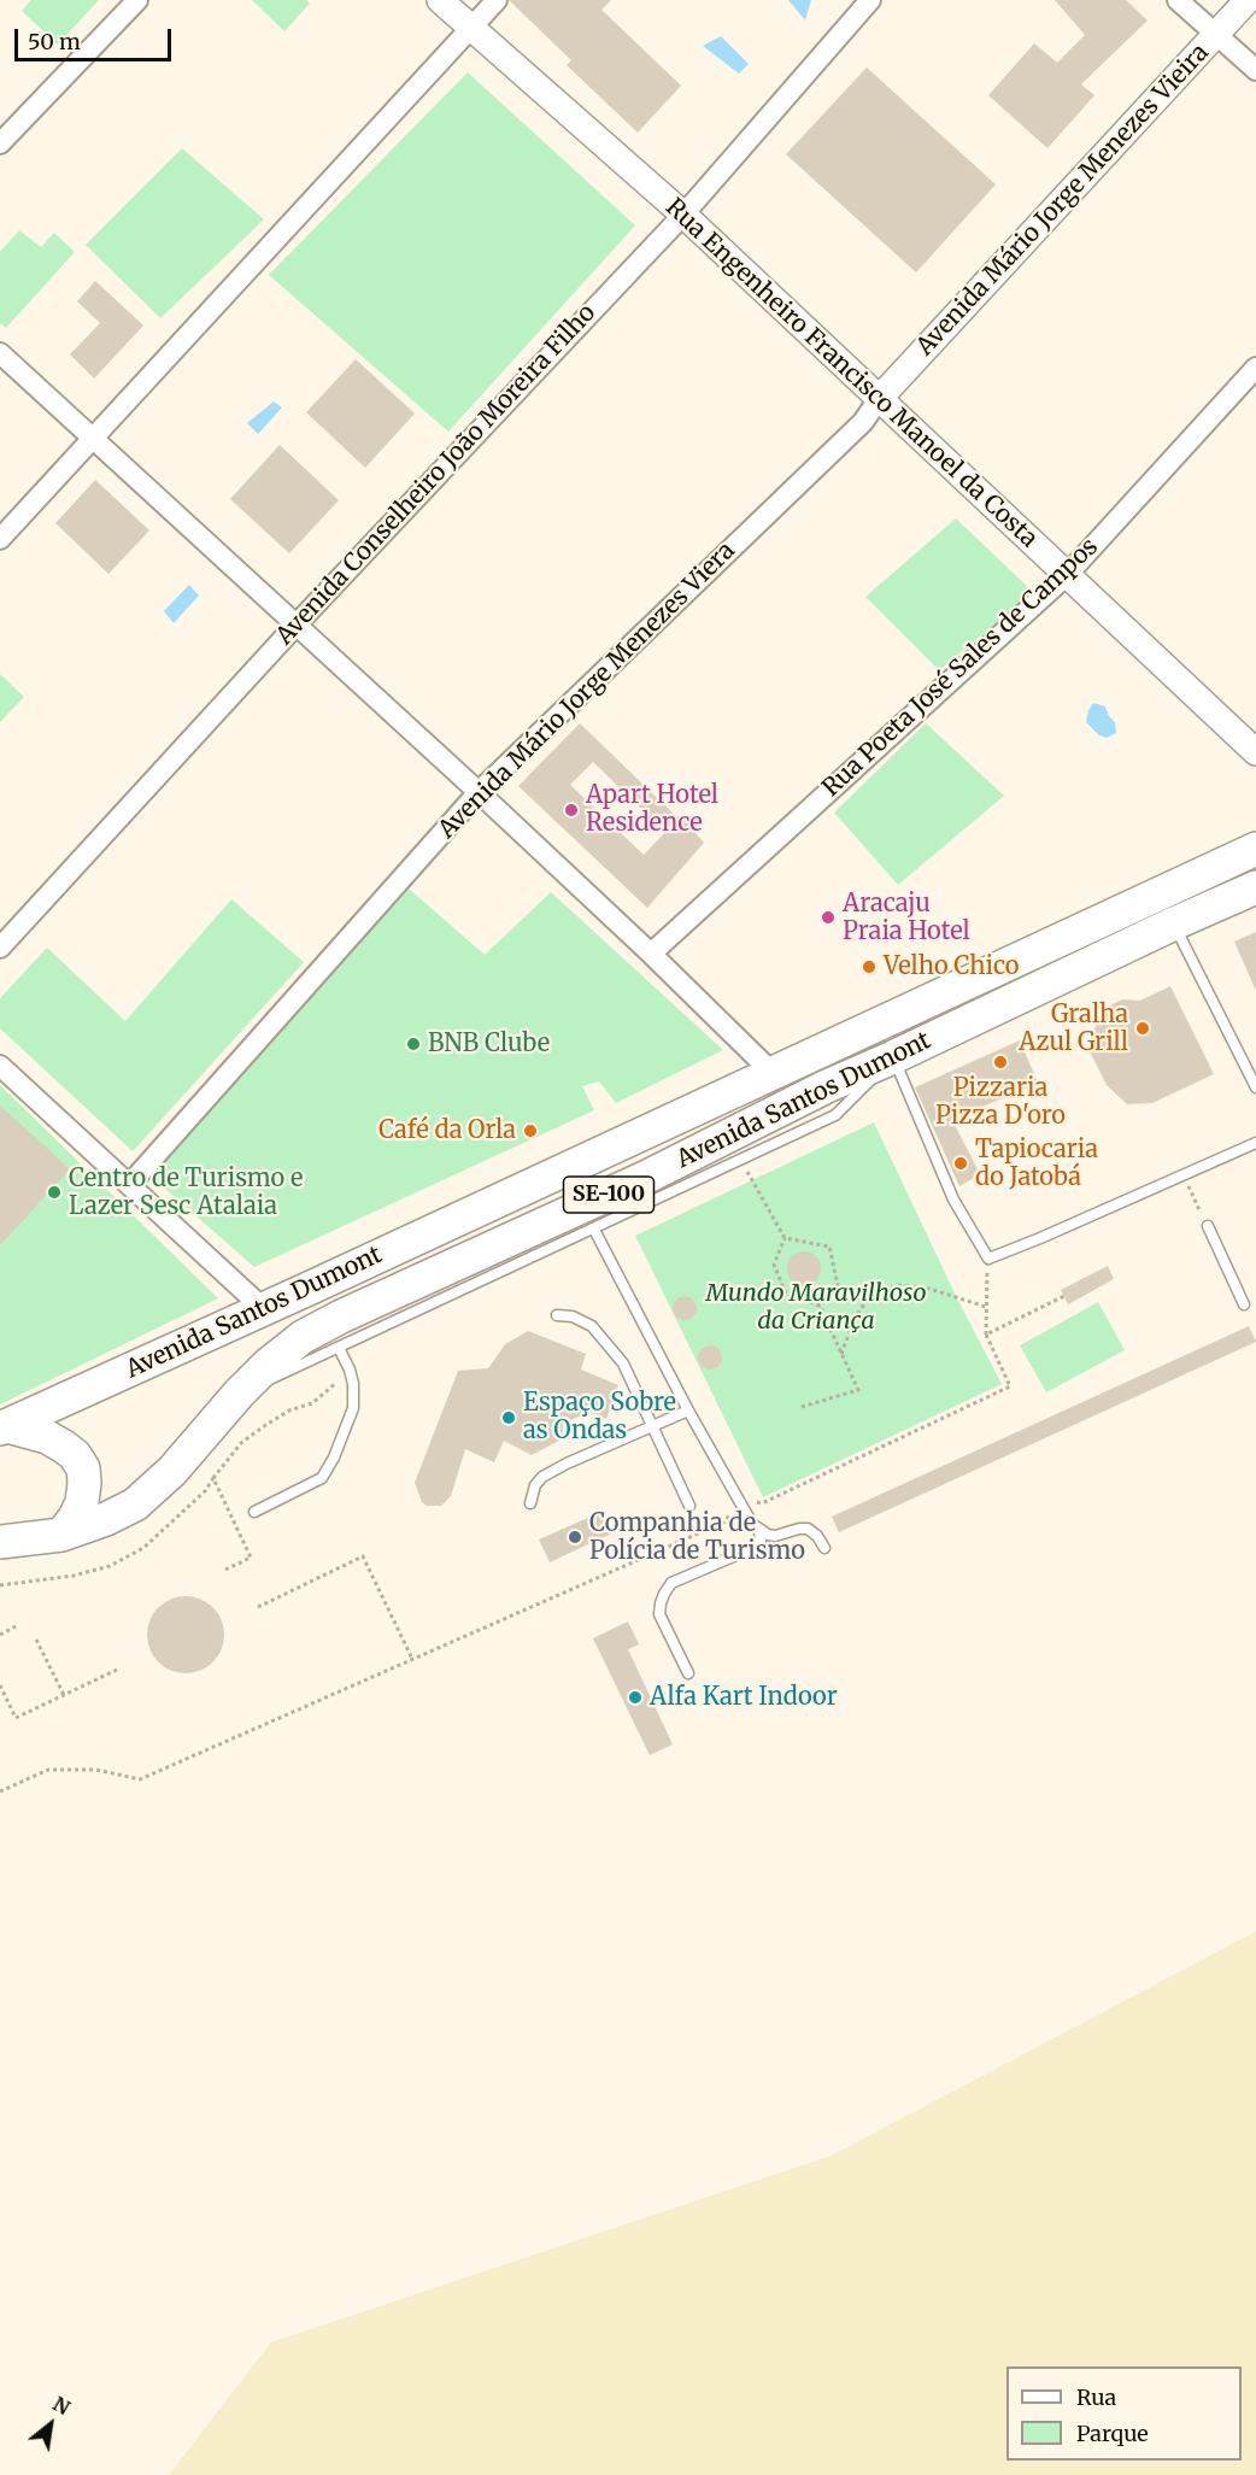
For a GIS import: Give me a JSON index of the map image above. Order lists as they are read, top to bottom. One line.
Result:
{"streets":{"main road":["Avenida Santos Dumont","SE-100"],"street":["Avenida Mário Jorge Menezes Vieira","Rua Engenheiro Francisco Manoel da Costa","Avenida Conselheiro João Moreira Filho","Rua Poeta José Sales de Campos","Avenida Mário Jorge Menezes Viera"]},"crossings":[["Avenida Mário Jorge Menezes Vieira","Rua Engenheiro Francisco Manoel da Costa"],["Avenida Mário Jorge Menezes Vieira","Avenida Mário Jorge Menezes Viera"],["Rua Engenheiro Francisco Manoel da Costa","Avenida Conselheiro João Moreira Filho"],["Rua Engenheiro Francisco Manoel da Costa","Rua Poeta José Sales de Campos"],["Rua Engenheiro Francisco Manoel da Costa","Avenida Mário Jorge Menezes Viera"]],"parks":["Mundo Maravilhoso da Criança"],"places":["Apart Hotel Residence","Aracaju Praia Hotel","Velho Chico","Gralha Azul Grill","BNB Clube","Pizzaria Pizza D'oro","Café da Orla","Tapiocaria do Jatobá","Centro de Turismo e Lazer Sesc Atalaia","Espaço Sobre as Ondas","Companhia de Polícia de Turismo","Alfa Kart Indoor"],"legend":["Rua","Parque"],"scale_bar":"50 m","north":"top right"}
